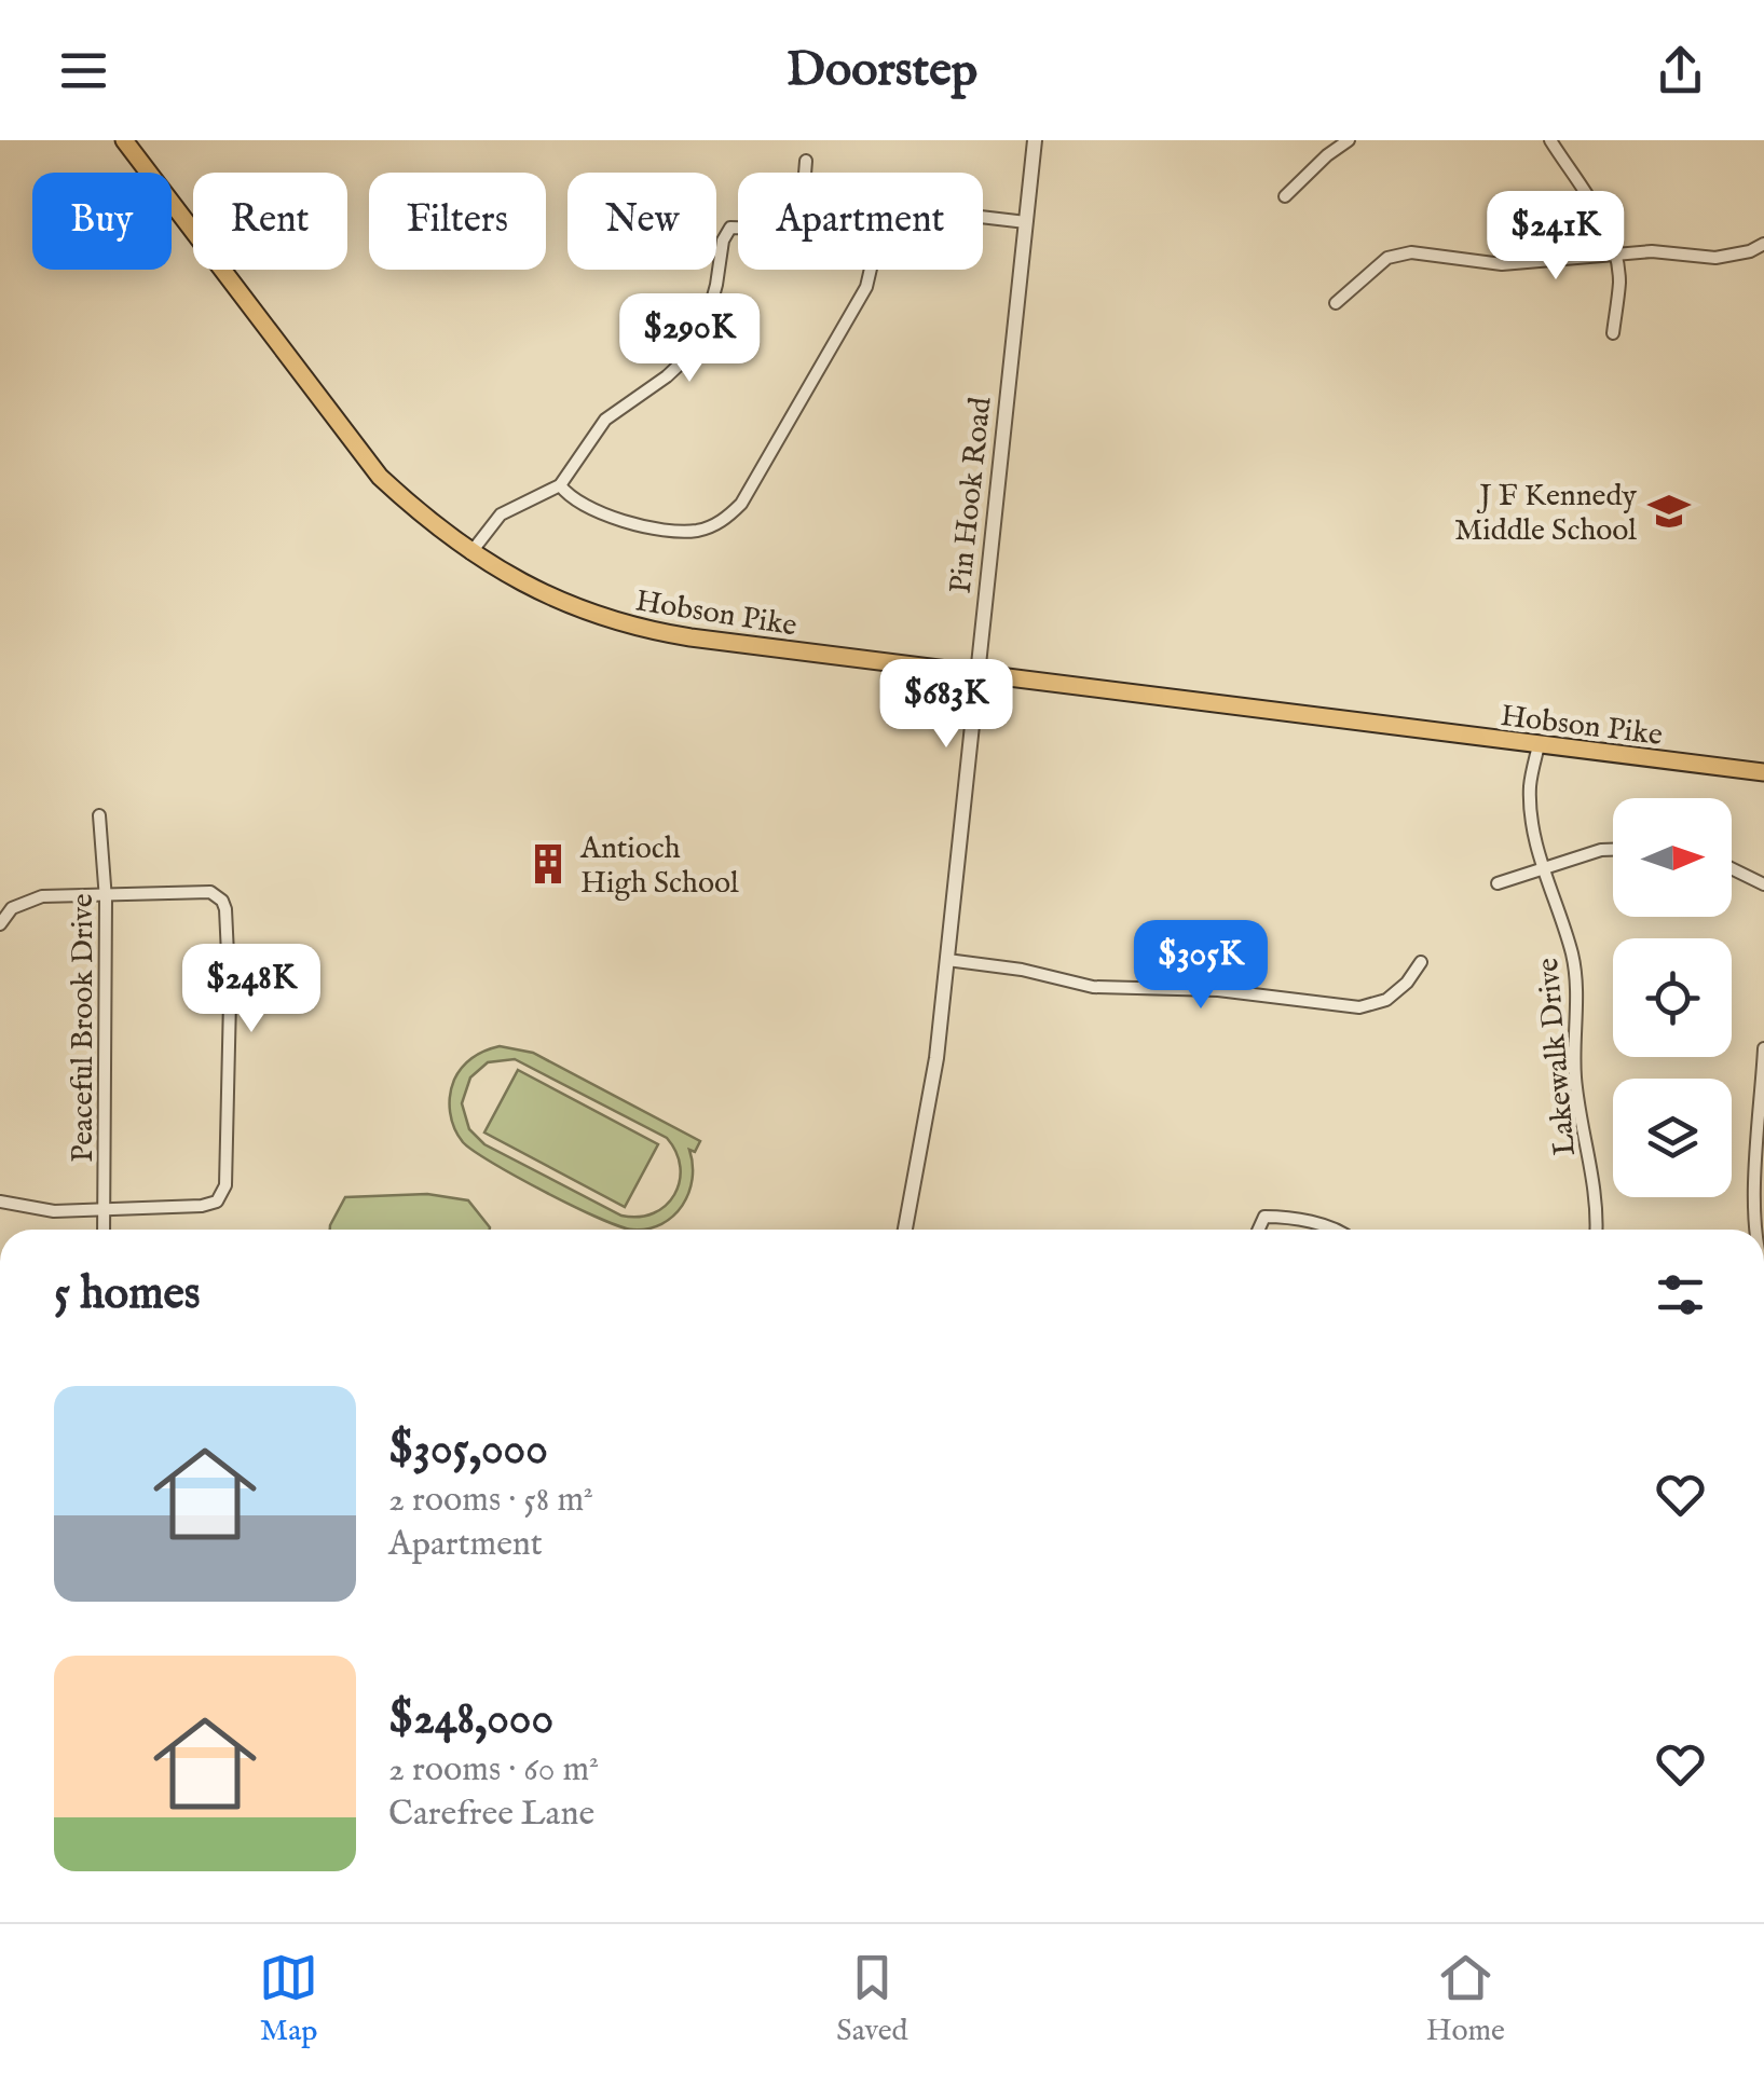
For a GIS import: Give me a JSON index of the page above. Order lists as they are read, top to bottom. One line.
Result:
{"streets":{"main road":["Hobson Pike"],"street":["Pin Hook Road","Peaceful Brook Drive","Lakewalk Drive"]},"crossings":[["Pin Hook Road","Hobson Pike"],["Hobson Pike","Lakewalk Drive"]],"places":{"school or university":["J F Kennedy Middle School"],"building":["Antioch High School"]},"north":"right","page":{"header":"Doorstep","chip":["Buy","Rent","Filters","New","Apartment"],"price":["$241K","$290K","$683K","$305K","$248K"],"heading":"5 homes","list":[{"name":"$305,000","note":"2 rooms · 58 m² · Apartment"},{"name":"$248,000","note":"2 rooms · 60 m² · Carefree Lane"}],"tabs":["Map","Saved","Home"]}}
